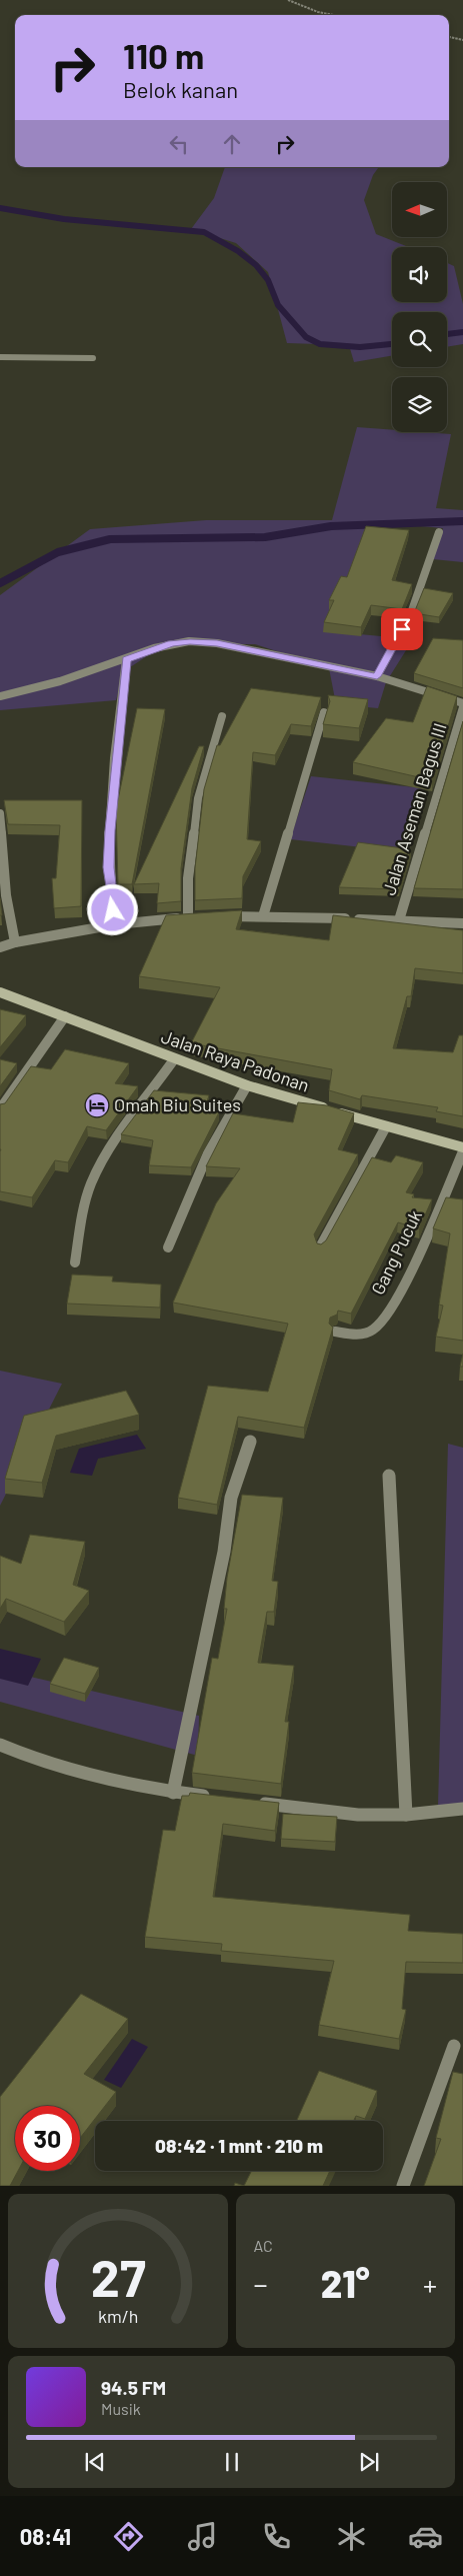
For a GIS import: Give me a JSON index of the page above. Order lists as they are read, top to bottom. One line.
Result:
{"streets":{"main road":["Jalan Raya Padonan"],"street":["Jalan Aseman Bagus III","Gang Pucuk"]},"crossings":[["Jalan Raya Padonan","Gang Pucuk"]],"places":{"hotel":["Omah Biu Suites"]},"north":"left","page":{"turn":["110 m","Belok kanan"],"limit":"30","trip":"08:42 · 1 mnt · 210 m","tile":"AC","heat":["−","21°","+"],"song":["94.5 FM","Musik"],"tabs":"08:41","gauge":["27","km/h"]}}
